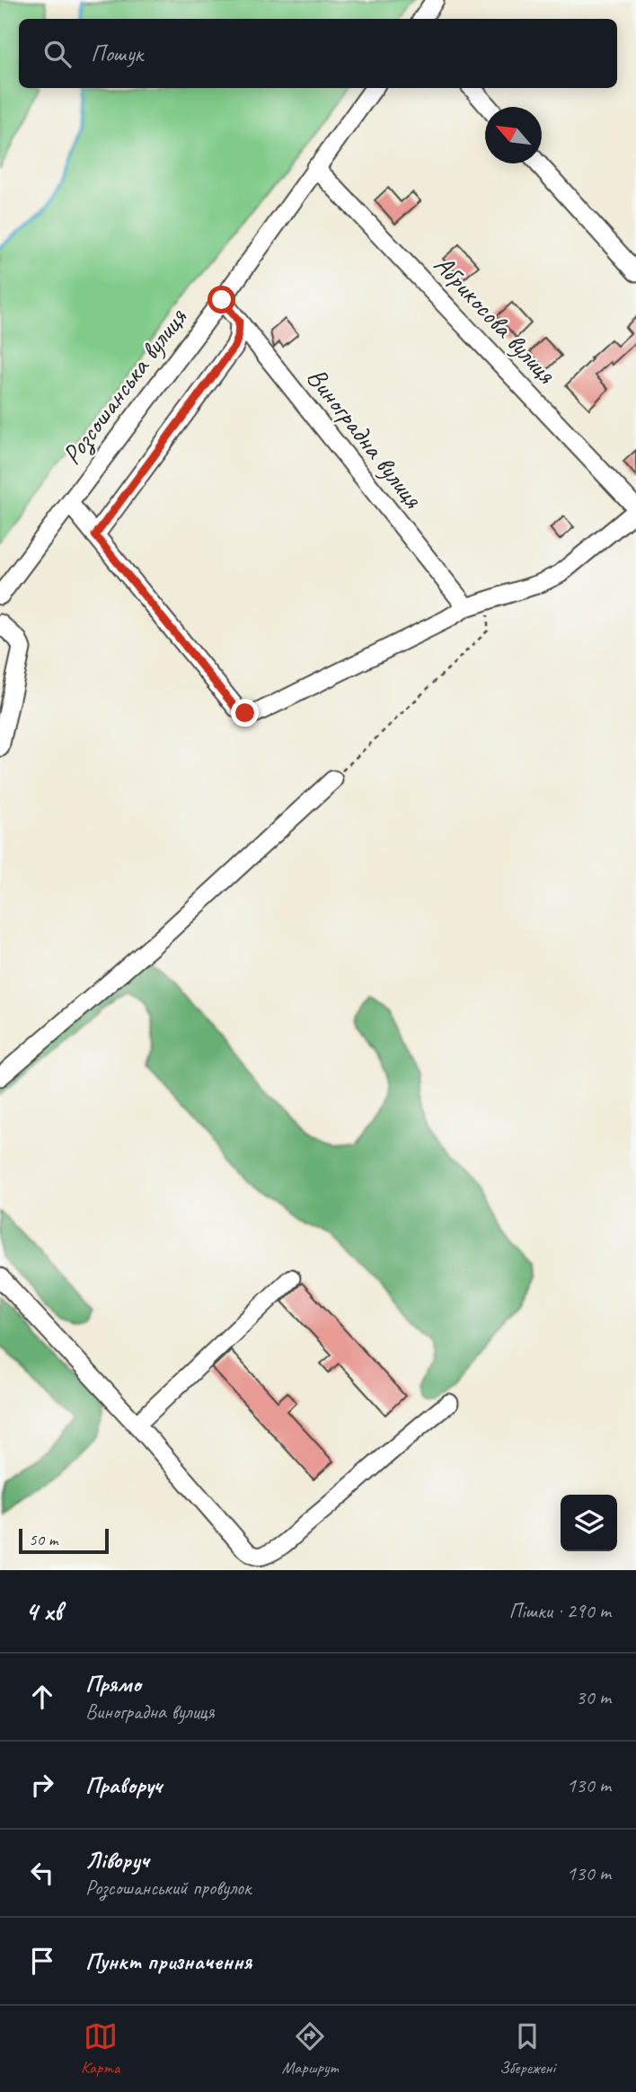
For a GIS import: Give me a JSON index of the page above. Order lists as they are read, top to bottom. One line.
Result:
{"streets":{"street":["Абрикосова вулиця","Розсошанська вулиця","Виноградна вулиця"]},"crossings":[["Абрикосова вулиця","Розсошанська вулиця"],["Розсошанська вулиця","Виноградна вулиця"]],"scale_bar":"50 m","north":"top left","page":{"search":"Пошук","scale":"50 m","heading":["4 хв","Пішки · 290 m"],"list":[["Прямо","Виноградна вулиця","30 m"],["Праворуч","130 m"],["Ліворуч","Розсошанський провулок","130 m"],"Пункт призначення"],"nav":["Карта","Маршрут","Збережені"]}}
